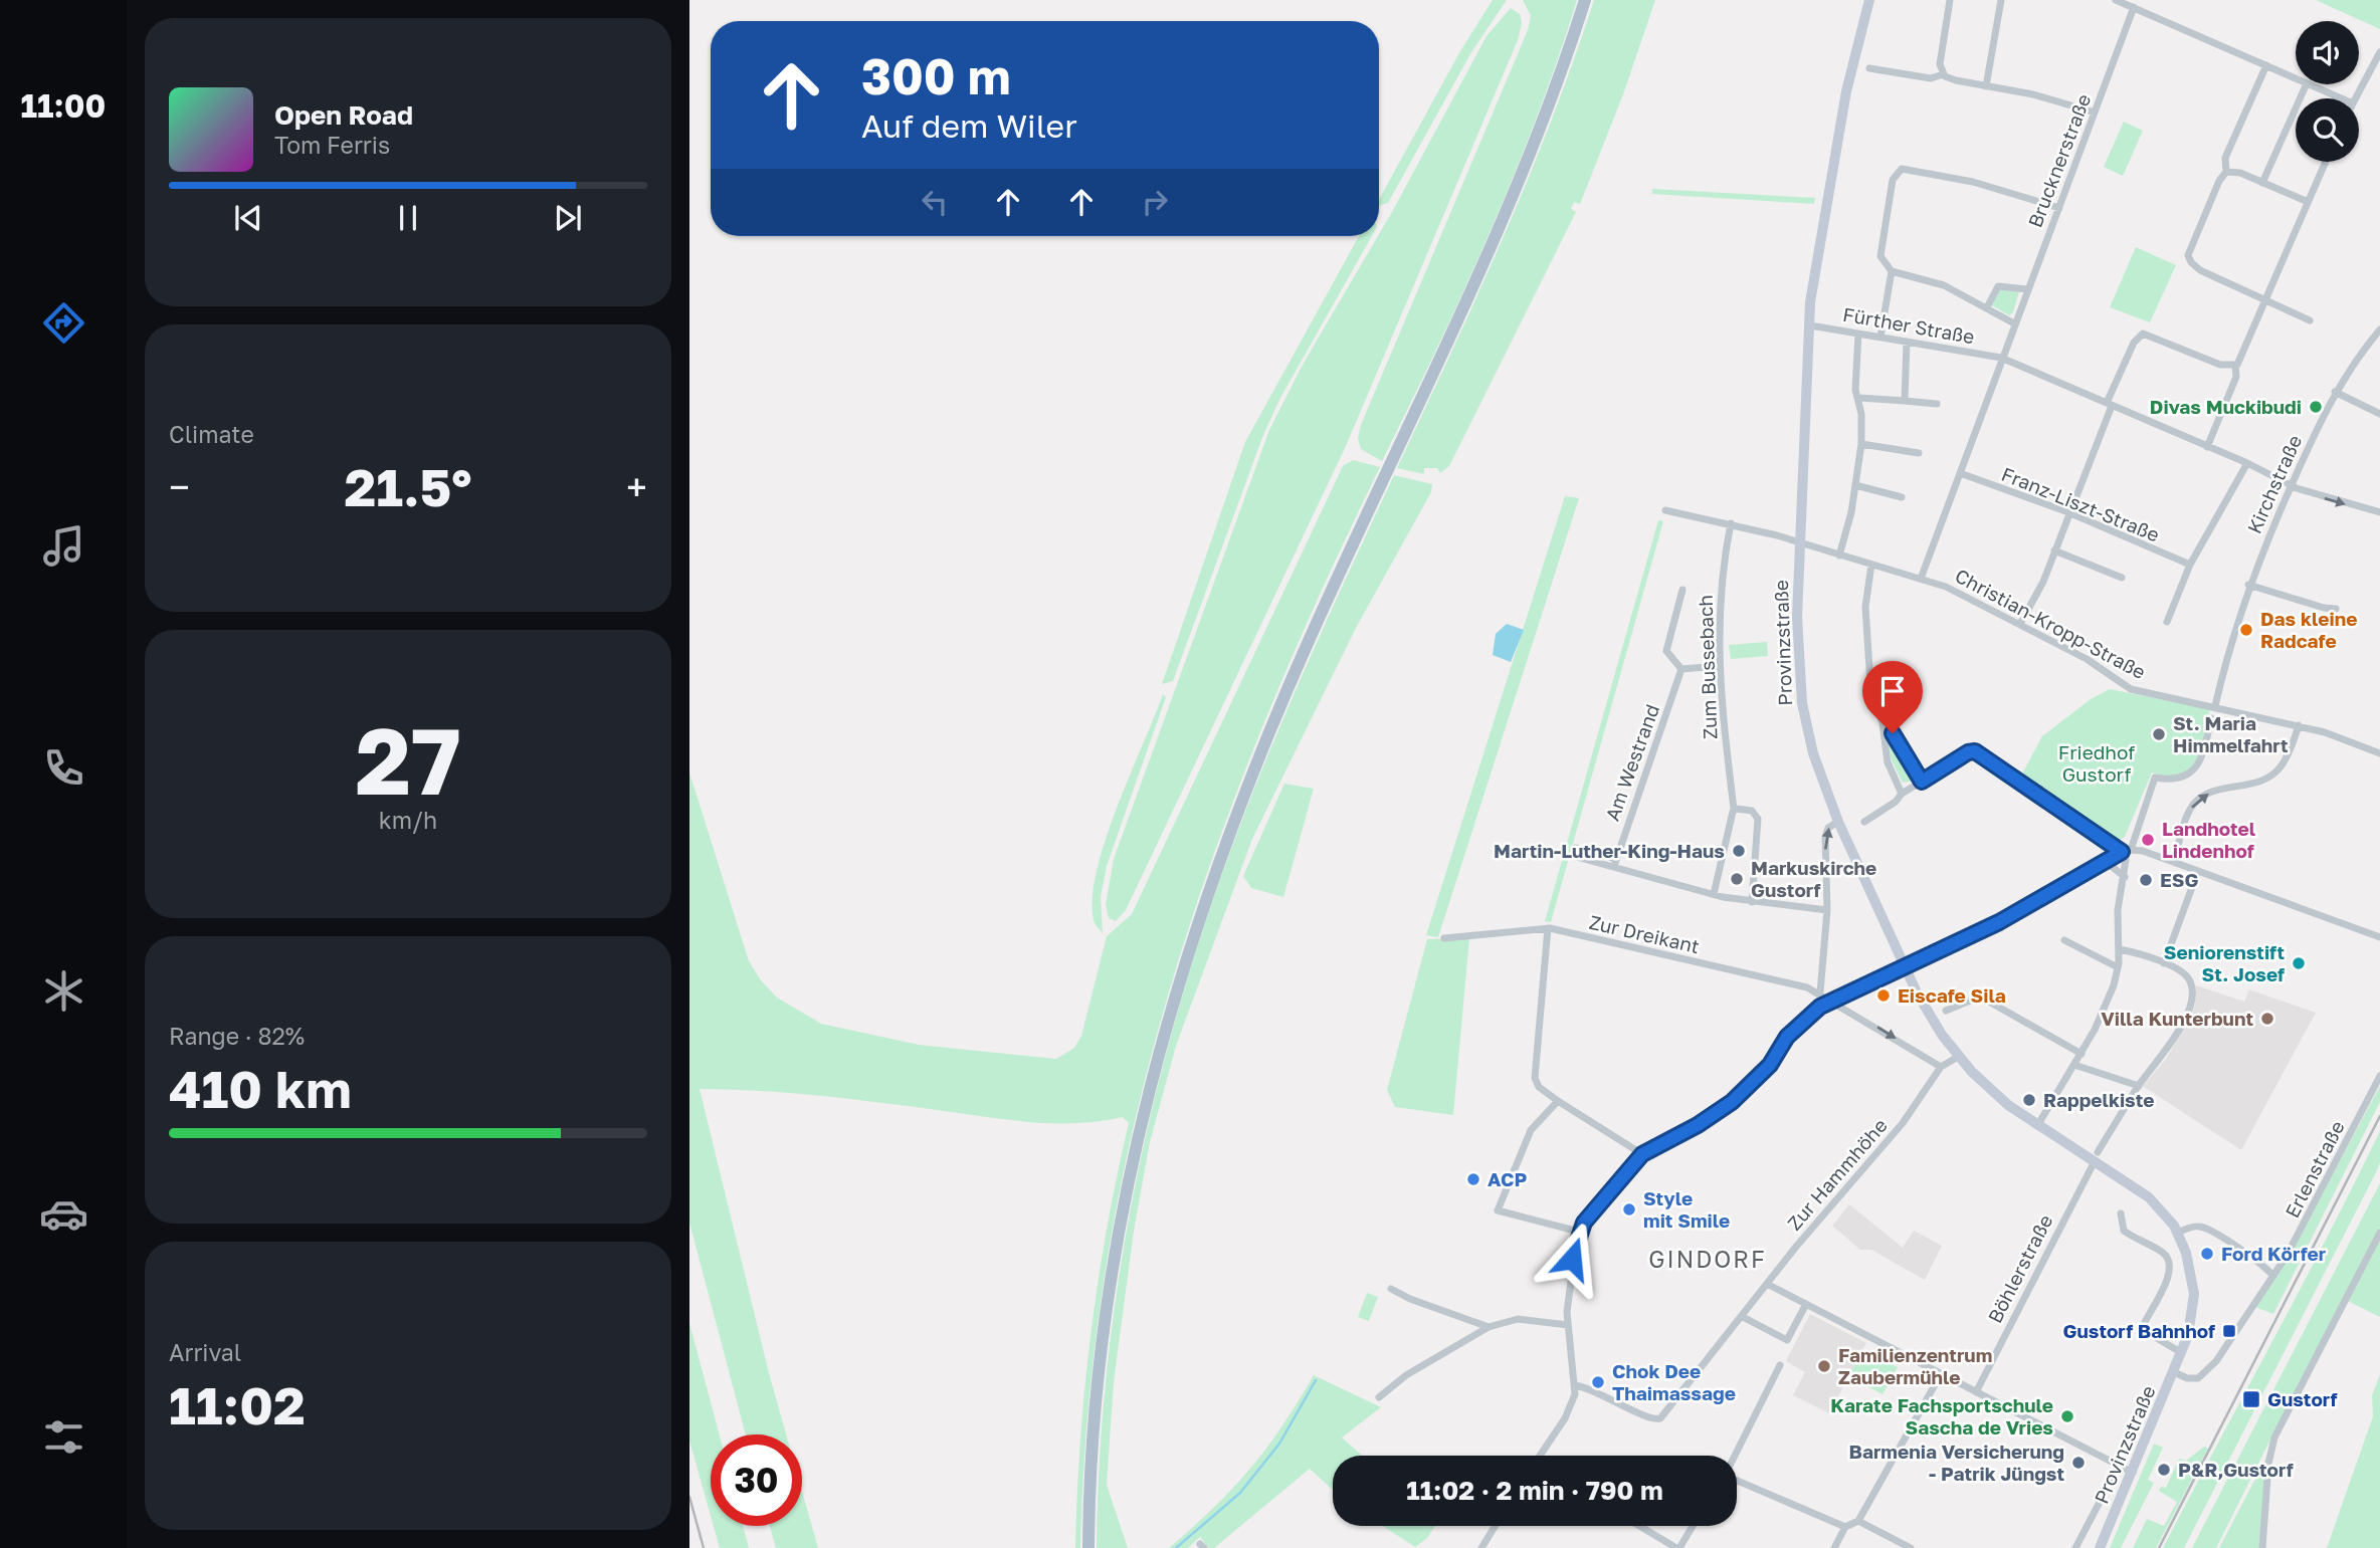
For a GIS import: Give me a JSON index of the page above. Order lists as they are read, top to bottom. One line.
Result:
{"streets":{"street":["Brucknerstraße","Fürther Straße","Kirchstraße","Franz-Liszt-Straße","Christian-Kropp-Straße","Provinzstraße","Zum Bussebach","Am Westrand","Zur Dreikant","Erlenstraße","Zur Hammhöhe","Böhlerstraße"]},"crossings":[["Fürther Straße","Kirchstraße"],["Fürther Straße","Provinzstraße"],["Kirchstraße","Christian-Kropp-Straße"],["Christian-Kropp-Straße","Provinzstraße"],["Christian-Kropp-Straße","Zum Bussebach"],["Provinzstraße","Erlenstraße"],["Provinzstraße","Zur Hammhöhe"],["Provinzstraße","Böhlerstraße"],["Zur Dreikant","Zur Hammhöhe"]],"districts":["GINDORF"],"parks":["Friedhof Gustorf"],"places":{"other":["Divas Muckibudi","Das kleine Radcafe","St. Maria Himmelfahrt","Landhotel Lindenhof","Martin-Luther-King-Haus","Markuskirche Gustorf","ESG","Seniorenstift St. Josef","Eiscafe Sila","Villa Kunterbunt","Rappelkiste","ACP","Style mit Smile","Ford Körfer","Familienzentrum Zaubermühle","Chok Dee Thaimassage","Karate Fachsportschule Sascha de Vries","Barmenia Versicherung - Patrik Jüngst","P&R,Gustorf"],"transit":["Gustorf Bahnhof","Gustorf"]},"page":{"tabs":"11:00","turn":["300 m","Auf dem Wiler"],"song":["Open Road","Tom Ferris"],"tile":["Climate",["27","km/h"],["Range · 82%","410 km"],["Arrival","11:02"]],"heat":["−","21.5°","+"],"limit":"30","trip":"11:02 · 2 min · 790 m"}}
